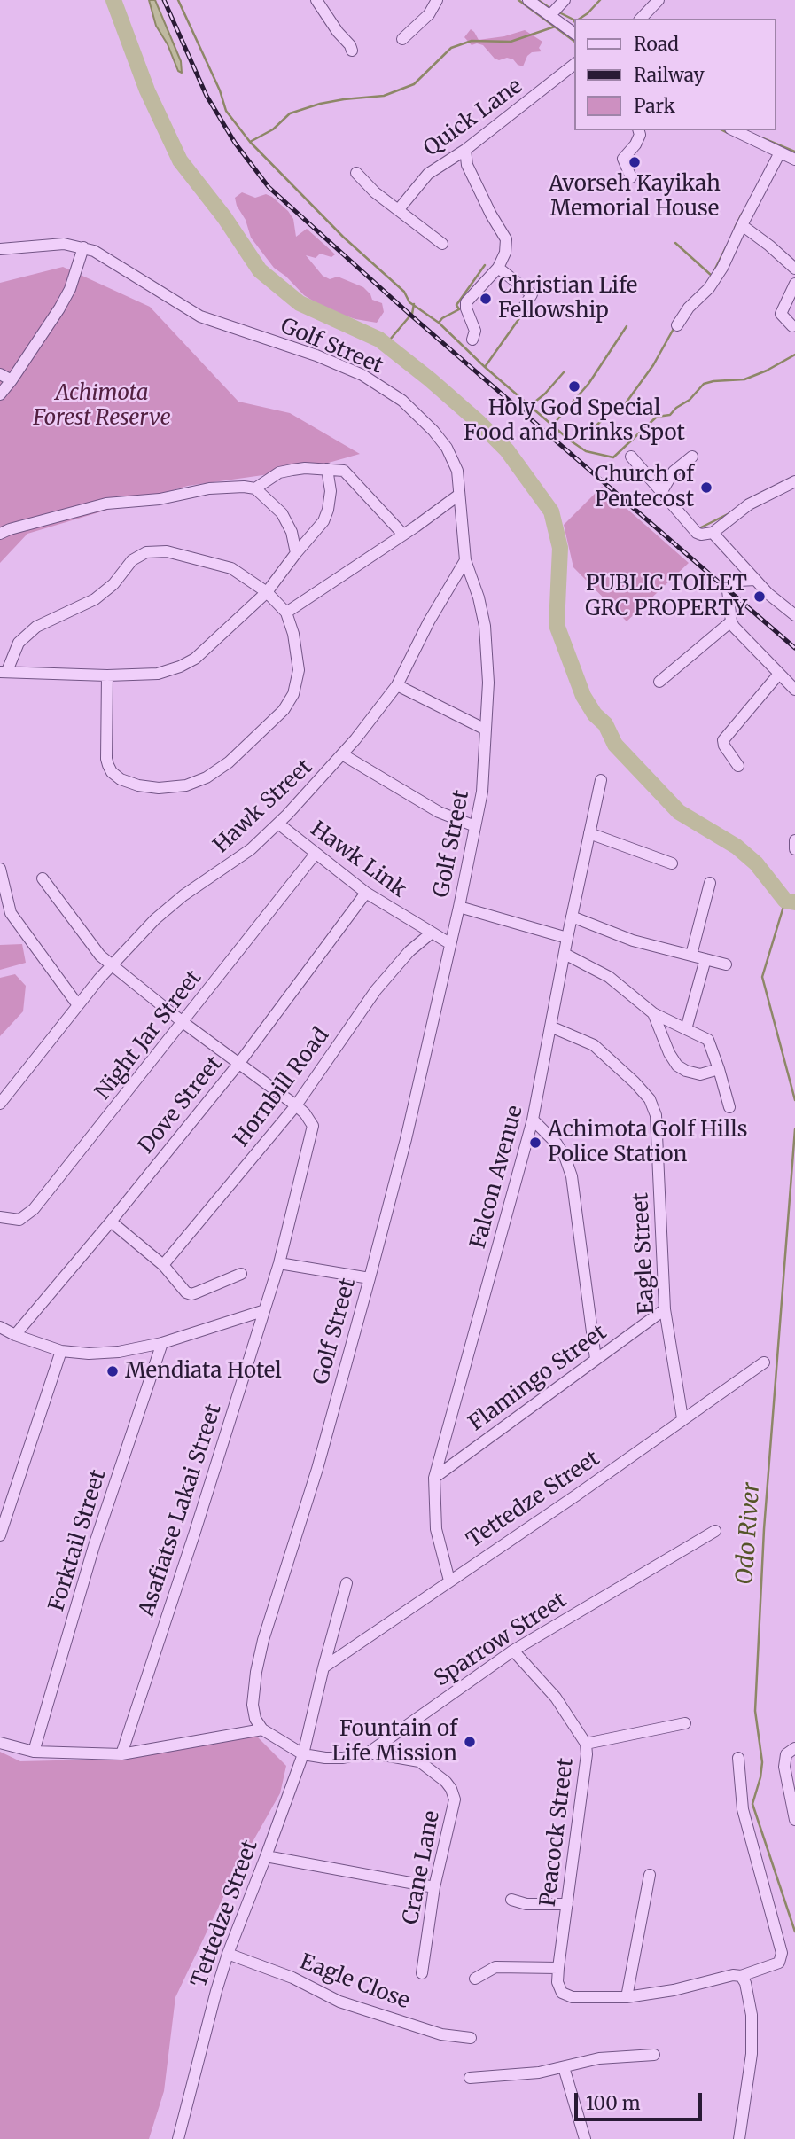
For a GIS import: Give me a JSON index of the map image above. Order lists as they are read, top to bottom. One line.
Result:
{"streets":{"street":["Quick Lane","Golf Street","Hawk Street","Hawk Link","Night Jar Street","Hornbill Road","Dove Street","Falcon Avenue","Eagle Street","Flamingo Street","Tettedze Street","Asafiatse Lakai Street","Forktail Street","Sparrow Street","Peacock Street","Crane Lane","Eagle Close"]},"crossings":[["Golf Street","Hawk Street"],["Golf Street","Hawk Link"],["Hawk Street","Hawk Link"],["Hawk Link","Night Jar Street"],["Hawk Link","Hornbill Road"],["Hawk Link","Dove Street"],["Hornbill Road","Asafiatse Lakai Street"],["Falcon Avenue","Eagle Street"],["Falcon Avenue","Flamingo Street"],["Falcon Avenue","Tettedze Street"],["Eagle Street","Flamingo Street"],["Eagle Street","Tettedze Street"],["Tettedze Street","Sparrow Street"],["Tettedze Street","Eagle Close"],["Sparrow Street","Peacock Street"],["Sparrow Street","Crane Lane"]],"water":["Odo River"],"parks":["Achimota Forest Reserve"],"places":["Avorseh Kayikah Memorial House","Christian Life Fellowship","Holy God Special Food and Drinks Spot","Church of Pentecost","PUBLIC TOILET GRC PROPERTY","Achimota Golf Hills Police Station","Mendiata Hotel","Fountain of Life Mission"],"legend":["Road","Railway","Park"],"scale_bar":"100 m"}
